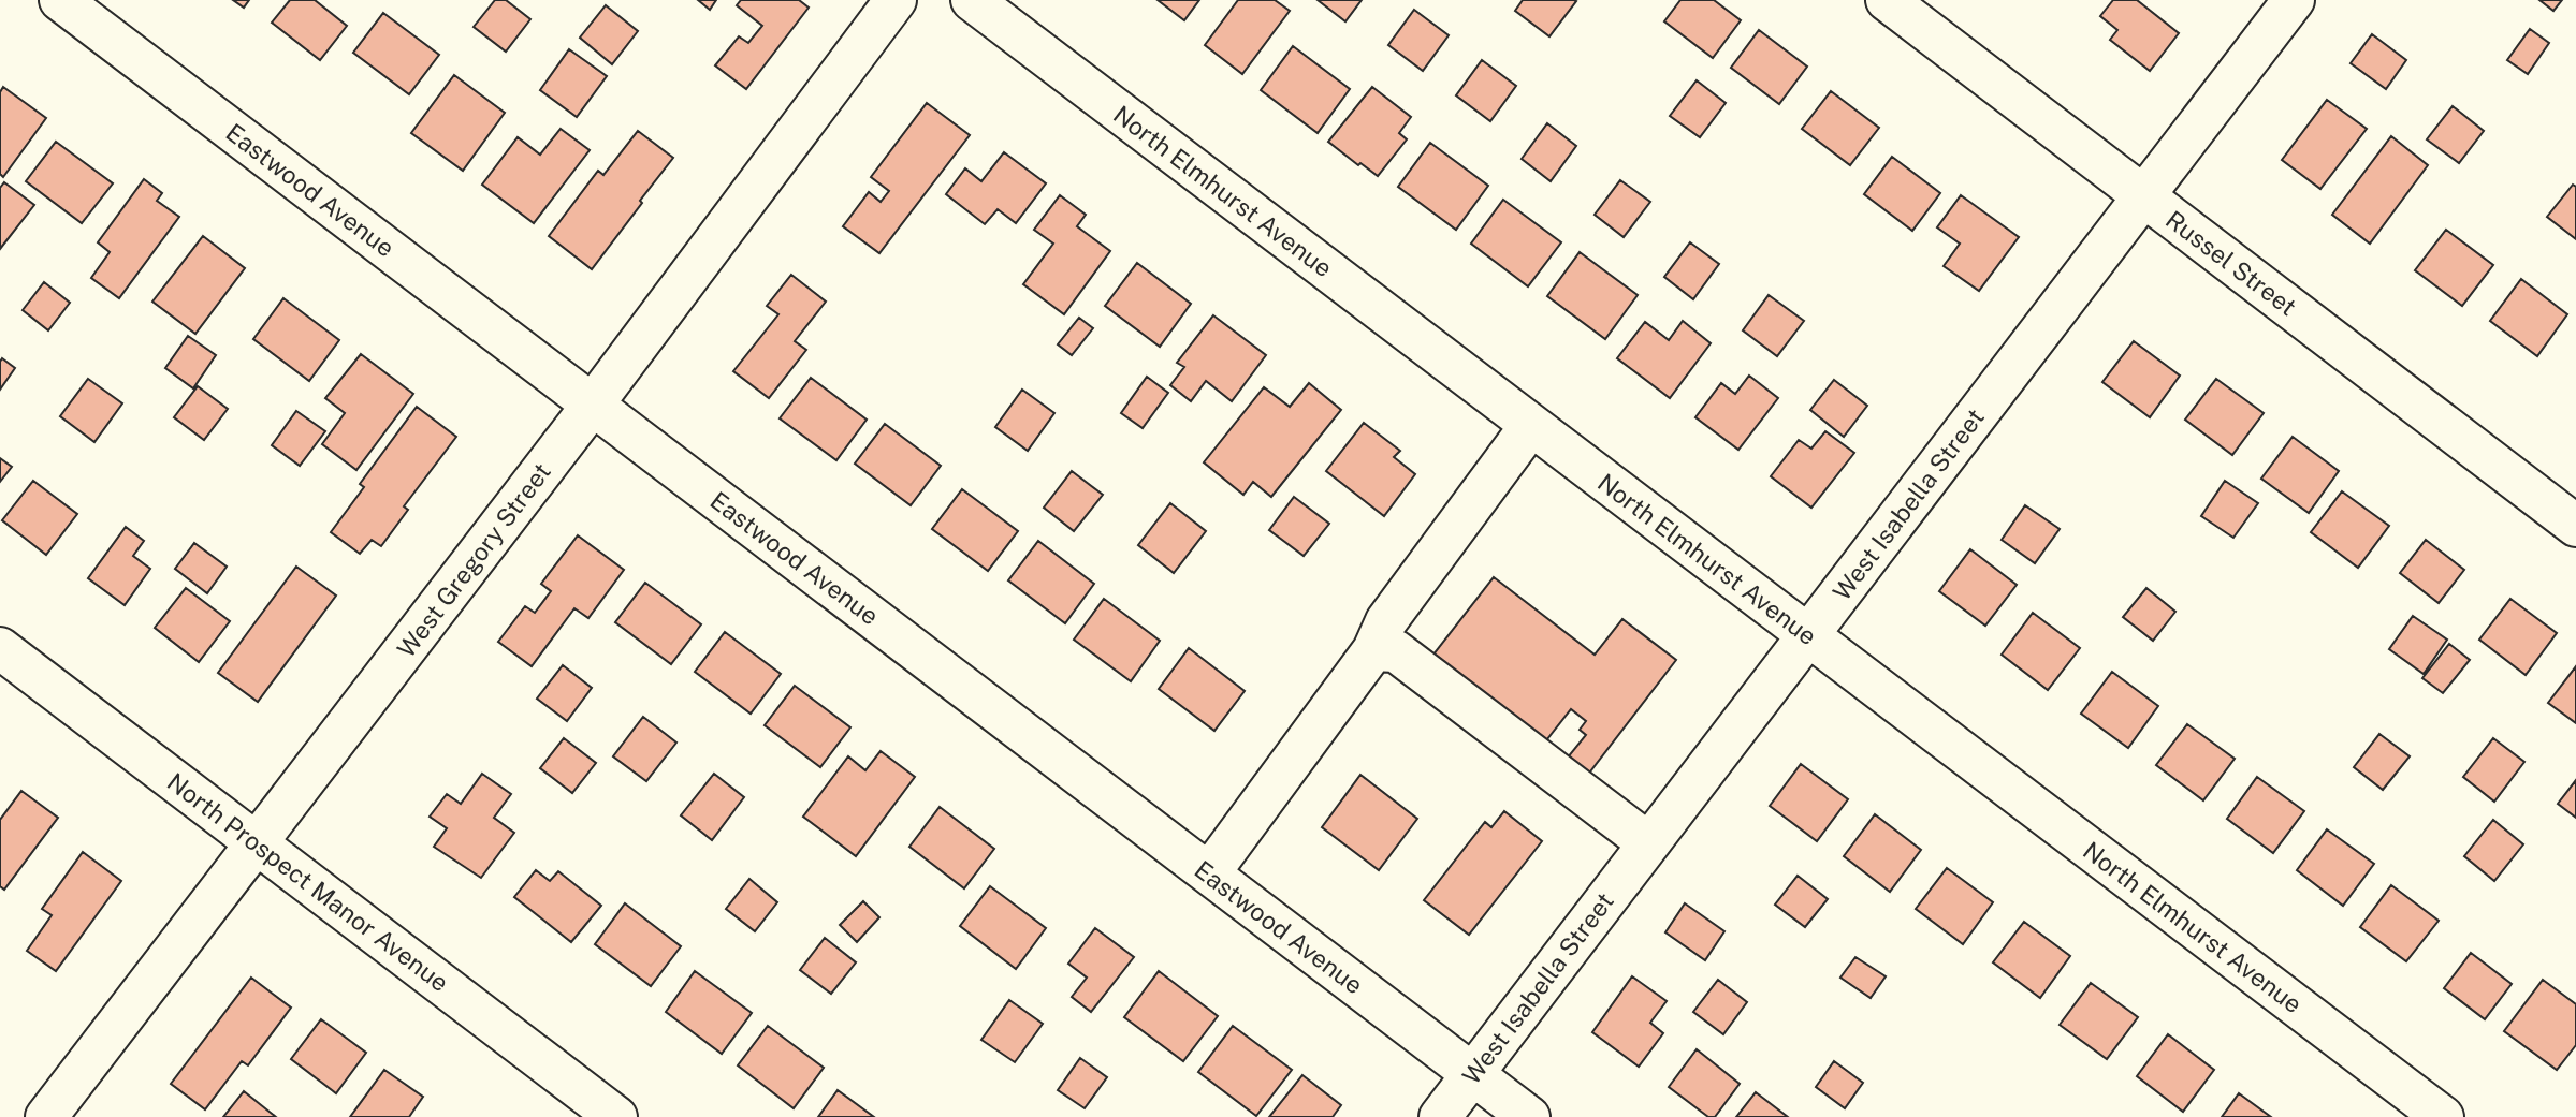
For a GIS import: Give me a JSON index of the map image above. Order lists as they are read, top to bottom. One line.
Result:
{"streets":{"street":["Eastwood Avenue","North Elmhurst Avenue","Russel Street","West Isabella Street","West Gregory Street","North Prospect Manor Avenue"]},"crossings":[["Eastwood Avenue","West Isabella Street"],["Eastwood Avenue","West Gregory Street"],["North Elmhurst Avenue","West Isabella Street"],["Russel Street","West Isabella Street"],["West Gregory Street","North Prospect Manor Avenue"]]}
